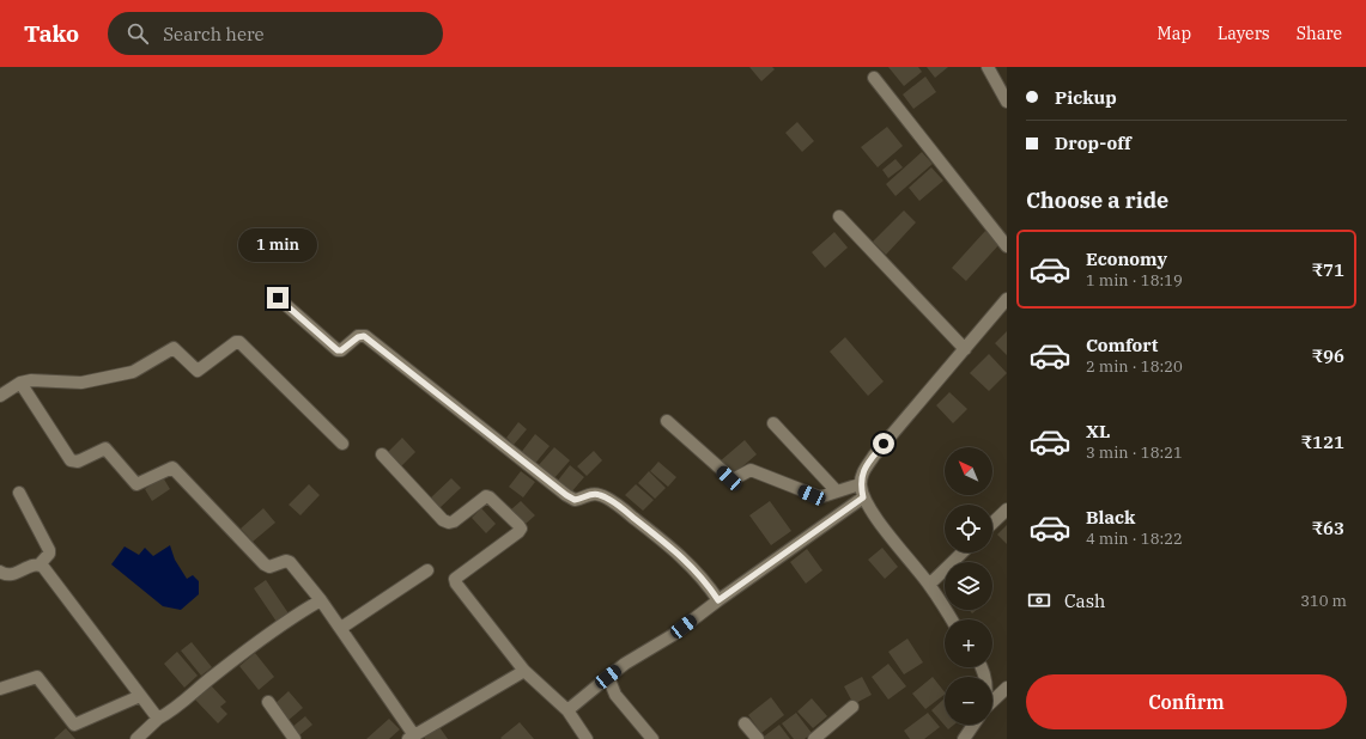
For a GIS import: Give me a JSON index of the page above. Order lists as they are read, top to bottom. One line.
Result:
{"north":"top left","page":{"header":"Tako","search":"Search here","nav":["Map","Layers","Share"],"banner":["Pickup","Drop-off"],"heading":"Choose a ride","bubble":"1 min","list":[{"name":"Economy","note":"1 min · 18:19","value":"₹71"},{"name":"Comfort","note":"2 min · 18:20","value":"₹96"},{"name":"XL","note":"3 min · 18:21","value":"₹121"},{"name":"Black","note":"4 min · 18:22","value":"₹63"}],"map_buttons":["+","−"],"pay":["Cash","310 m"],"buttons":"Confirm"}}
